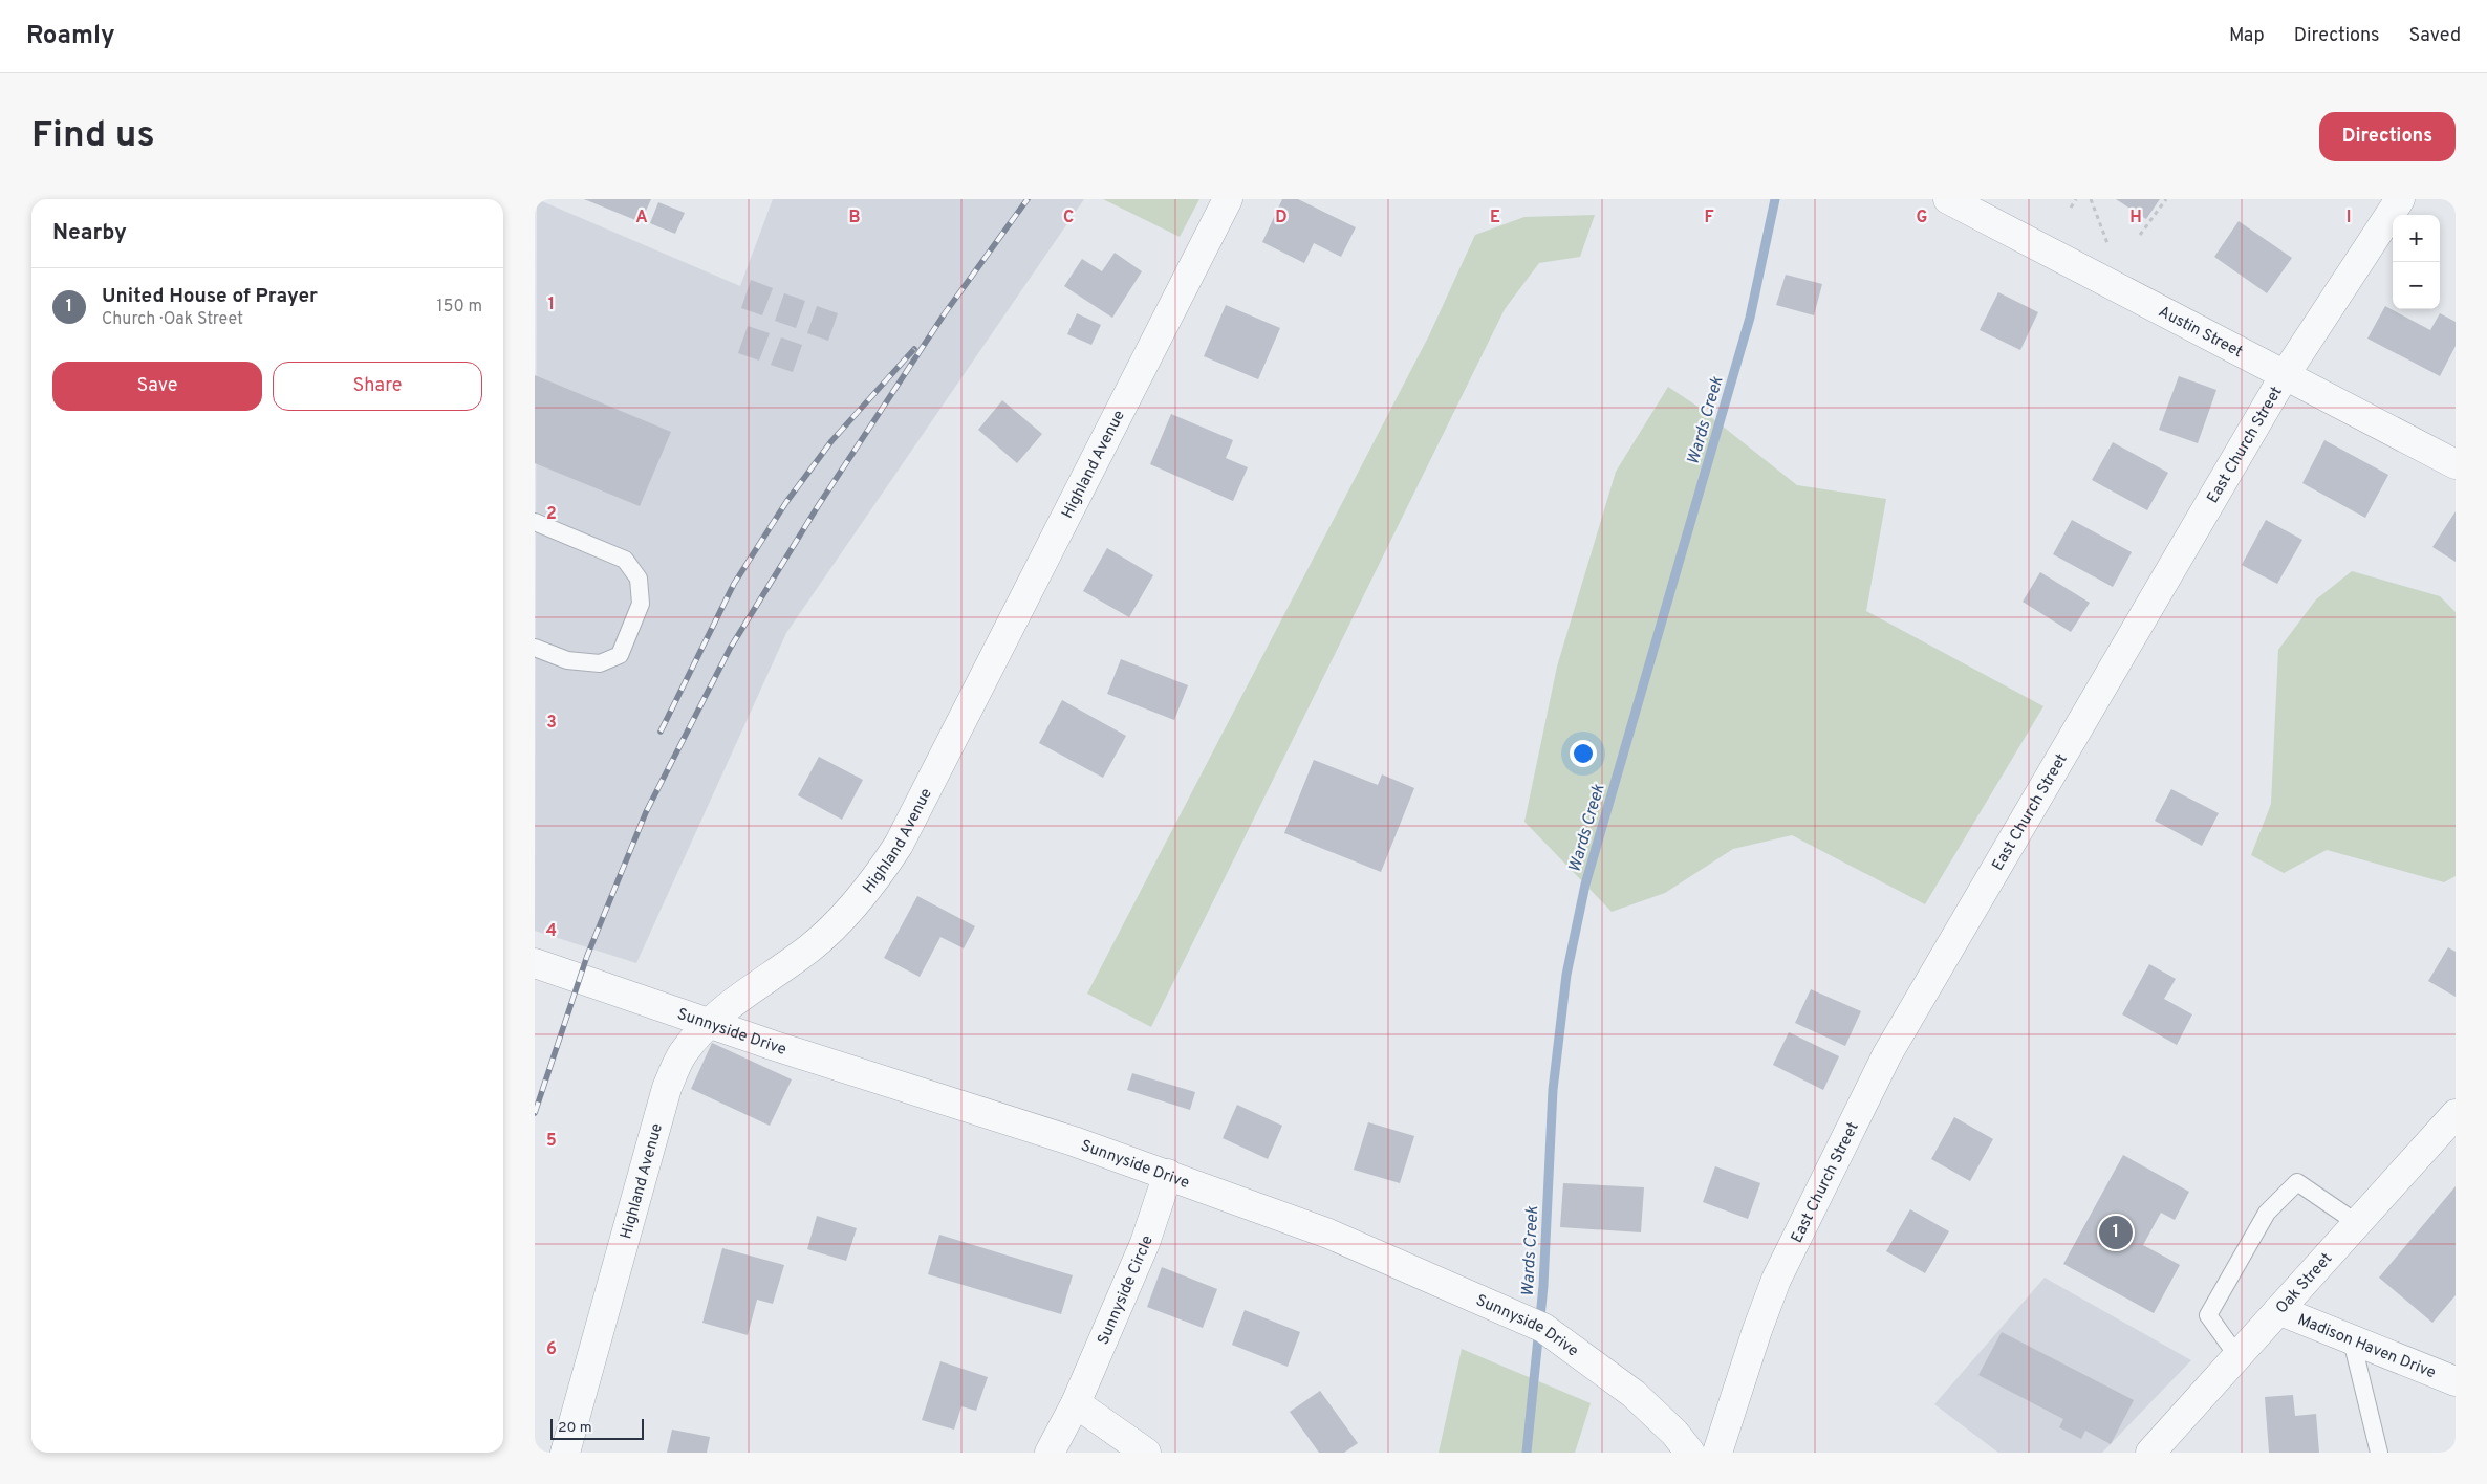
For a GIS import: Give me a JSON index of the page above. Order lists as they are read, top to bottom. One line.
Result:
{"streets":{"street":["Austin Street","East Church Street","Highland Avenue","Sunnyside Drive","Oak Street","Sunnyside Circle","Madison Haven Drive"]},"crossings":[["Austin Street","East Church Street"],["Highland Avenue","Sunnyside Drive"],["Sunnyside Drive","Sunnyside Circle"],["Oak Street","Madison Haven Drive"]],"water":["Wards Creek"],"scale_bar":"20 m","page":{"header":"Roamly","nav":["Map","Directions","Saved"],"buttons":["Directions",["Save","Share"]],"title":"Find us","heading":"Nearby","map_buttons":["+","−"],"list":[{"mark":"1","name":"United House of Prayer","note":"Church · Oak Street","value":"150 m"}],"pins":"1","scale":"20 m"},"grid":{"columns":["A","B","C","D","E","F","G","H","I"],"rows":["1","2","3","4","5","6"]}}
